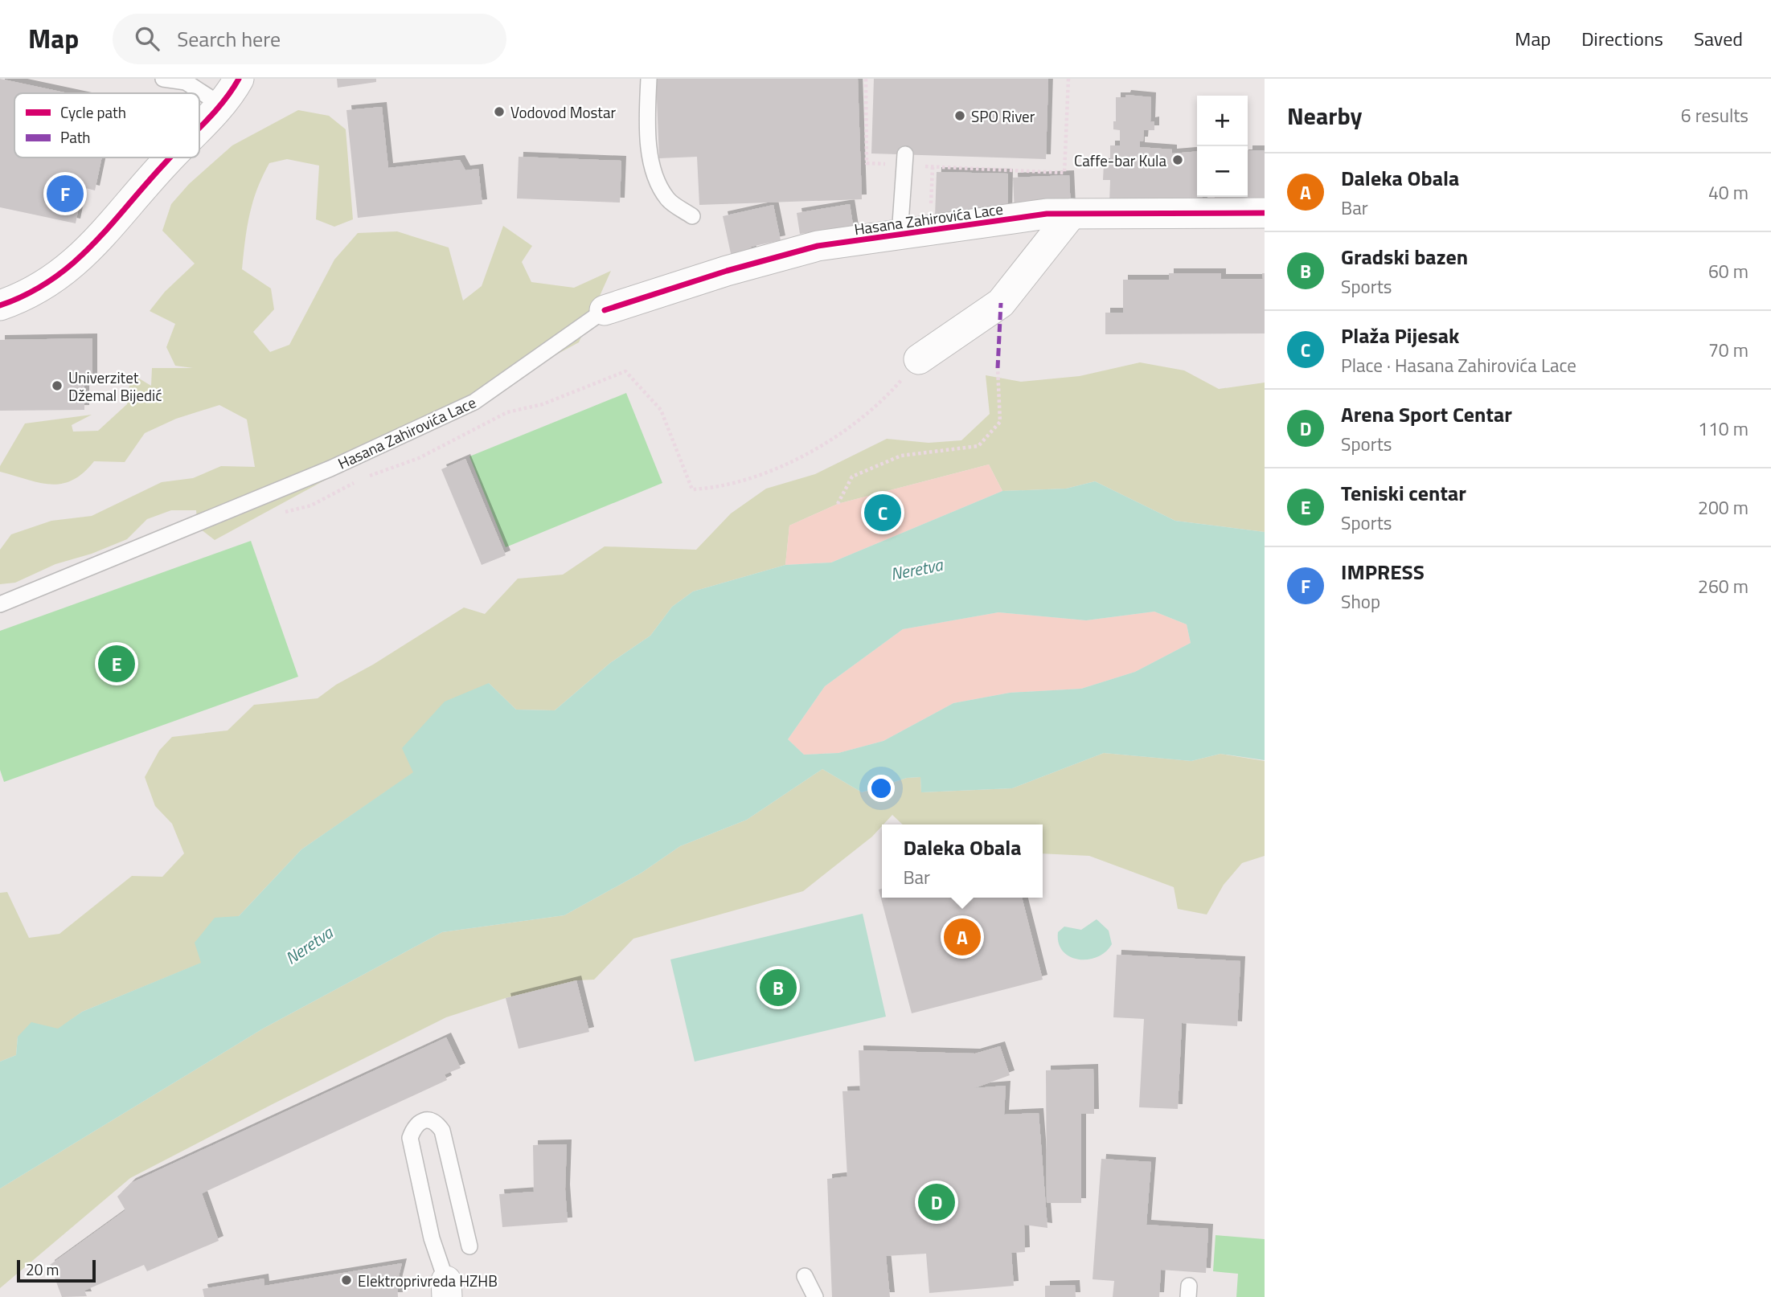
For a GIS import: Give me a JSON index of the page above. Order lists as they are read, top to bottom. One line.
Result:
{"streets":{"street":["Hasana Zahirovića Lace"]},"water":["Neretva"],"places":["Vodovod Mostar","SPO River","Caffe-bar Kula","Univerzitet Džemal Bijedić","Elektroprivreda HZHB"],"legend":["Cycle path","Path"],"scale_bar":"20 m","page":{"header":"Map","search":"Search here","nav":["Map","Directions","Saved"],"heading":["Nearby","6 results"],"map_buttons":["+","−"],"list":[{"mark":"A","name":"Daleka Obala","note":"Bar","value":"40 m"},{"mark":"B","name":"Gradski bazen","note":"Sports","value":"60 m"},{"mark":"C","name":"Plaža Pijesak","note":"Place · Hasana Zahirovića Lace","value":"70 m"},{"mark":"D","name":"Arena Sport Centar","note":"Sports","value":"110 m"},{"mark":"E","name":"Teniski centar","note":"Sports","value":"200 m"},{"mark":"F","name":"IMPRESS","note":"Shop","value":"260 m"}],"pins":["F","C","E","A","B","D"],"popup":["Daleka Obala","Bar"],"scale":"20 m"}}
